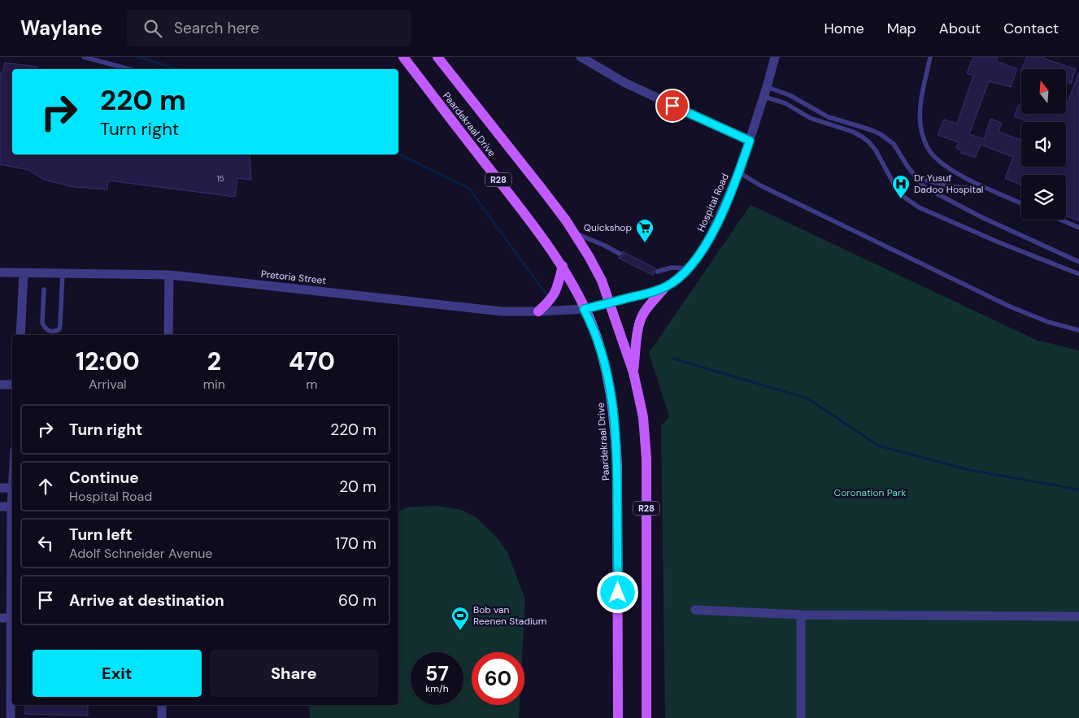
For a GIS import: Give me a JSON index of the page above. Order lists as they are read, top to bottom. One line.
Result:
{"streets":{"main road":["Paardekraal Drive","R28"],"street":["Hospital Road","Pretoria Street"]},"crossings":[["Paardekraal Drive","Hospital Road"],["Paardekraal Drive","Pretoria Street"],["Hospital Road","Pretoria Street"]],"parks":["Coronation Park"],"places":{"hospital":["Dr Yusuf Dadoo Hospital"],"supermarket":["Quickshop"],"sports":["Bob van Reenen Stadium"]},"house_numbers":["15"],"north":"top","page":{"header":"Waylane","search":"Search here","nav":["Home","Map","About","Contact"],"turn":["220 m","Turn right"],"eta":["12:00","Arrival","2","min","470","m"],"list":[{"name":"Turn right","value":"220 m"},{"name":"Continue","note":"Hospital Road","value":"20 m"},{"name":"Turn left","note":"Adolf Schneider Avenue","value":"170 m"},{"name":"Arrive at destination","value":"60 m"}],"buttons":["Exit","Share"],"speed":"57 km/h","limit":"60"}}
